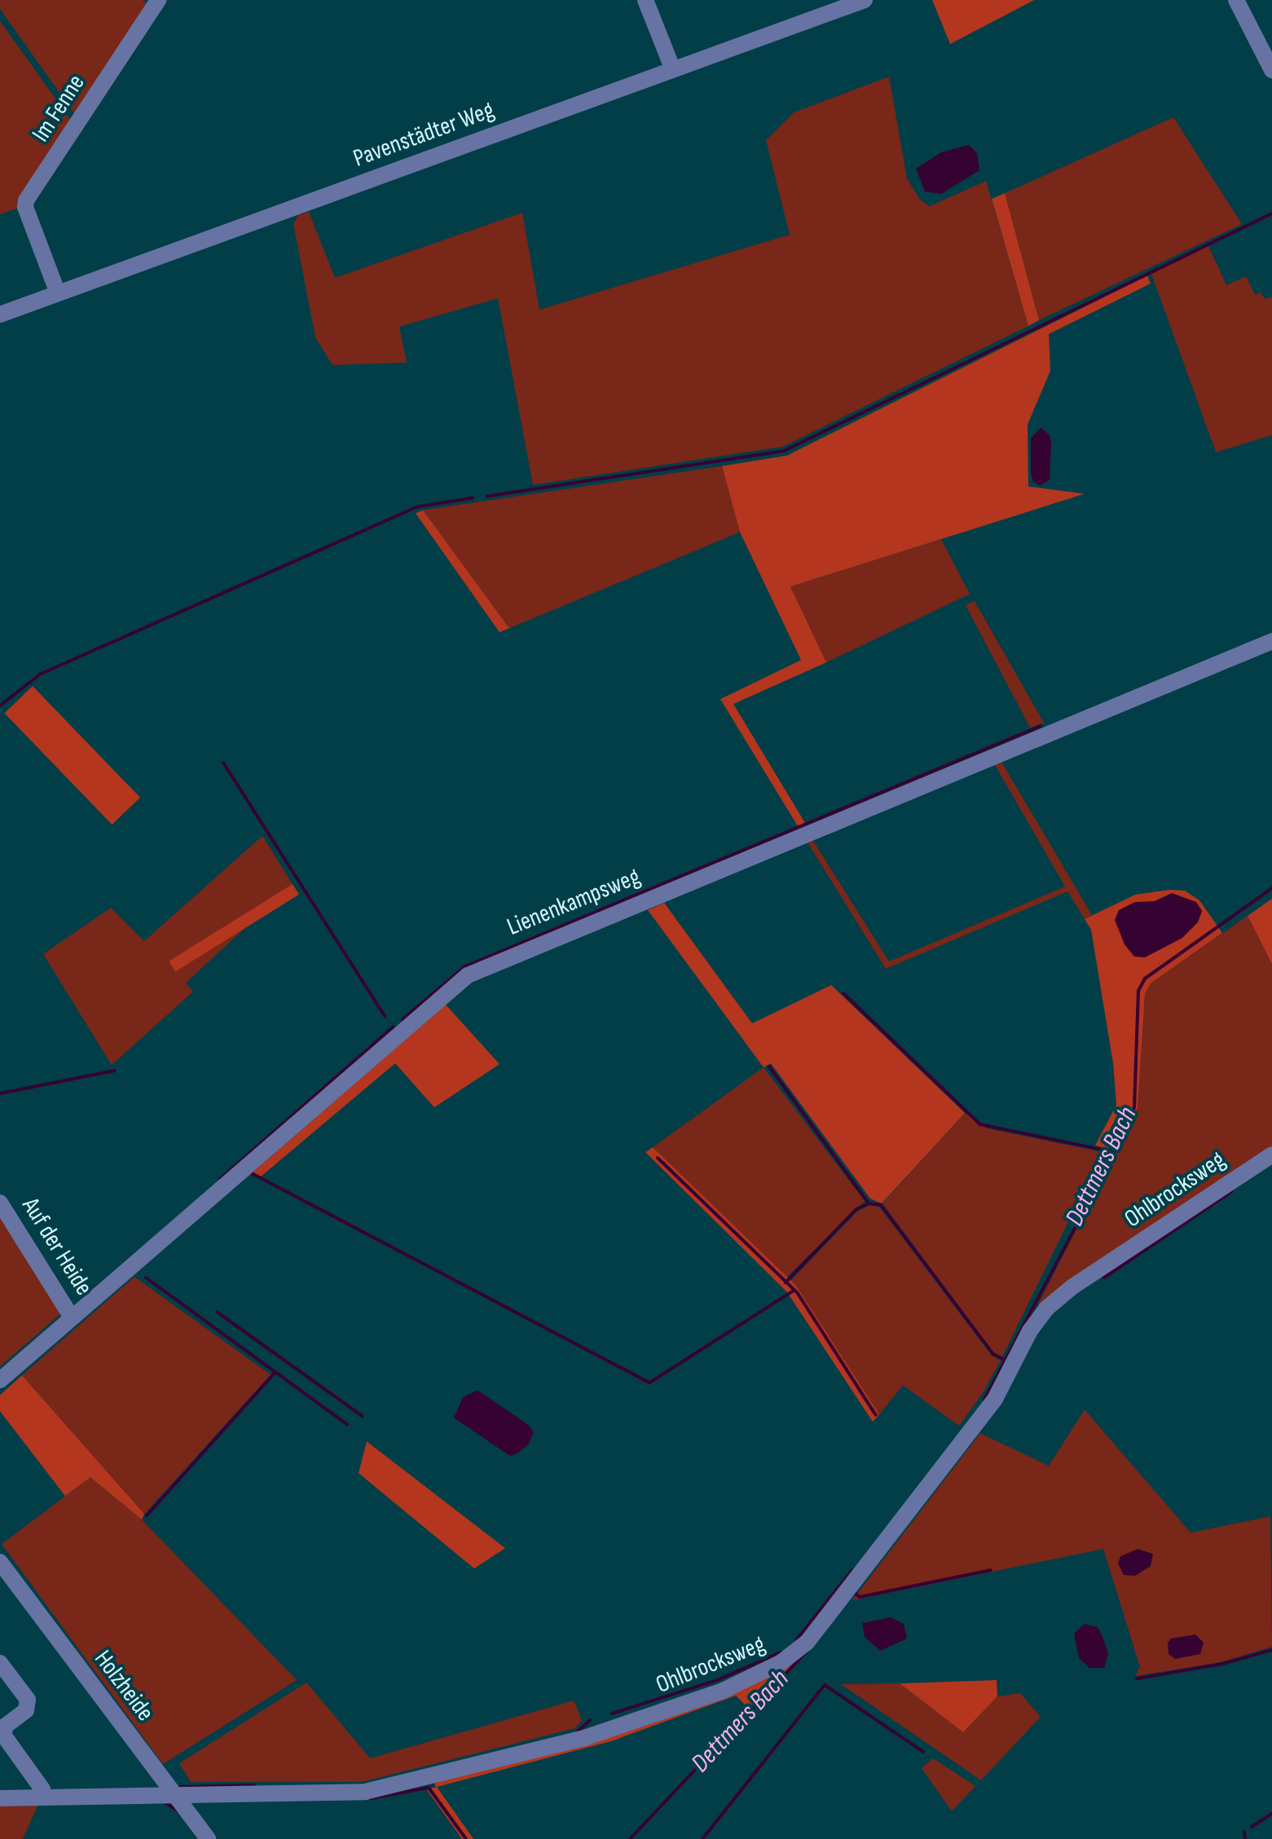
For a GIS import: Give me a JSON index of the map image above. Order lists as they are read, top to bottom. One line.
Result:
{"streets":{"street":["Im Fenne","Pavenstädter Weg","Lienenkampsweg","Ohlbrocksweg","Auf der Heide","Holzheide"]},"crossings":[["Im Fenne","Pavenstädter Weg"],["Lienenkampsweg","Auf der Heide"],["Ohlbrocksweg","Holzheide"]],"water":["Dettmers Bach"]}
